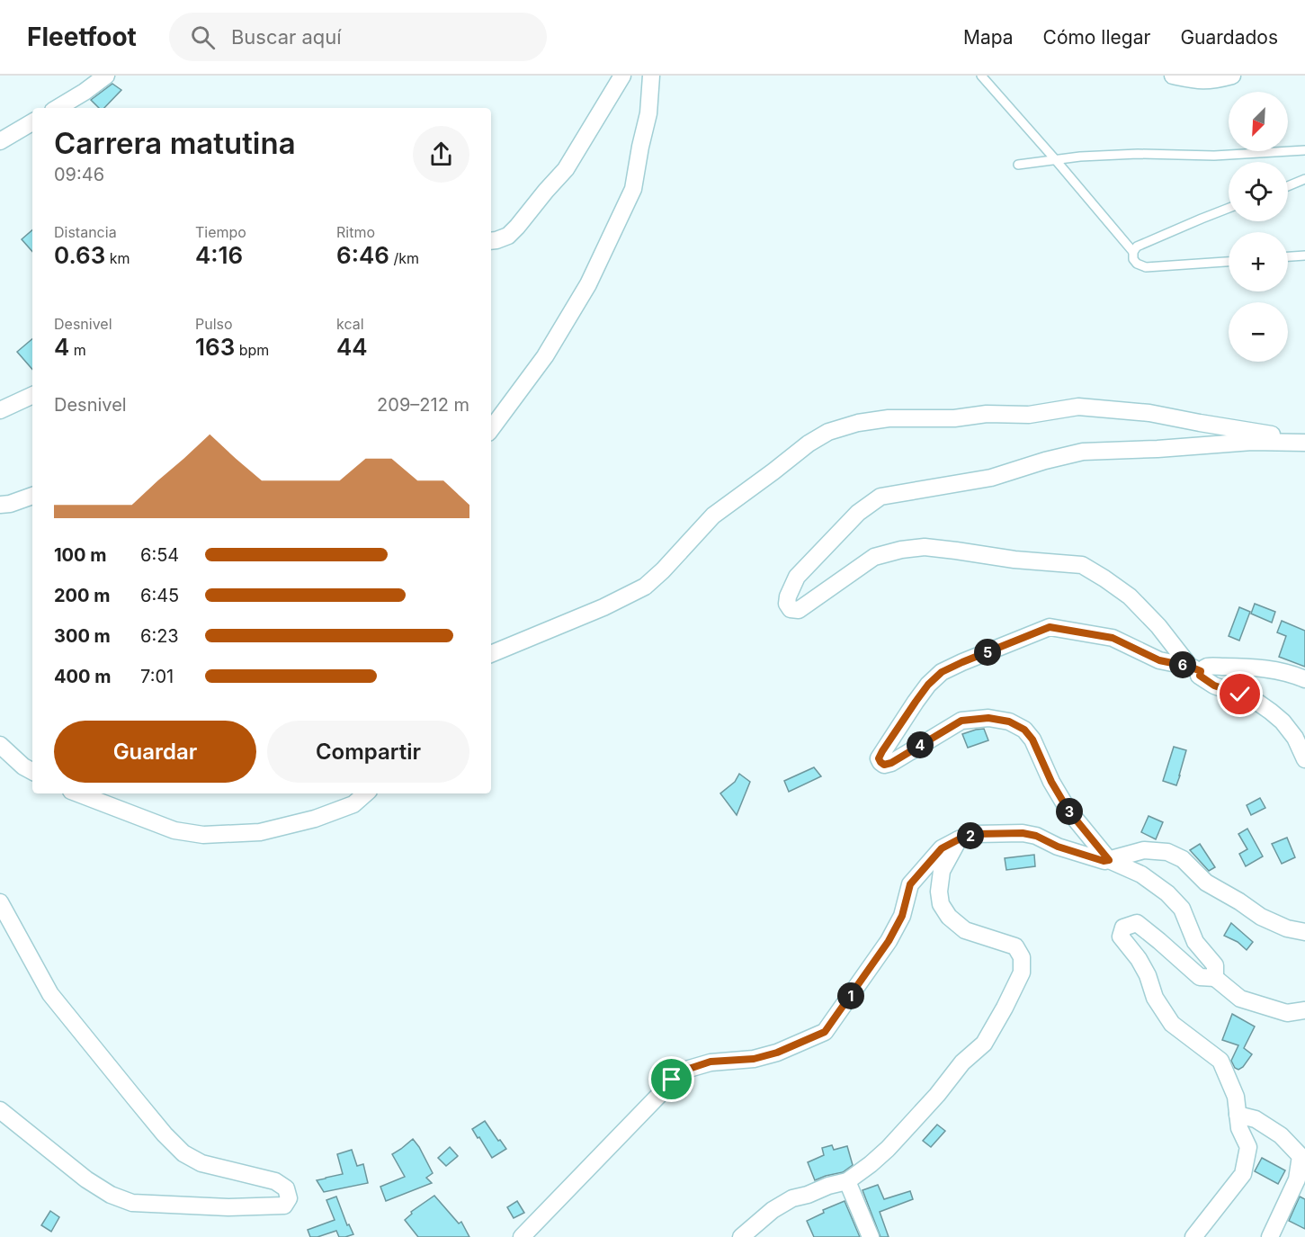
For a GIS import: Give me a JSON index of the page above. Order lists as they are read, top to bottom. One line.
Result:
{"north":"bottom left","page":{"header":"Fleetfoot","search":"Buscar aquí","nav":["Mapa","Cómo llegar","Guardados"],"map_buttons":["+","−"],"heading":["Carrera matutina","09:46"],"stats":[["Distancia","0.63 km"],["Tiempo","4:16"],["Ritmo","6:46 /km"],["Desnivel","4 m"],["Pulso","163 bpm"],["kcal","44"]],"chart":["Desnivel","209–212 m"],"list":[{"name":"100 m","note":"6:54"},{"name":"200 m","note":"6:45"},{"name":"300 m","note":"6:23"},{"name":"400 m","note":"7:01"}],"pins":["5","6","4","3","2","1"],"buttons":["Guardar","Compartir"]}}
